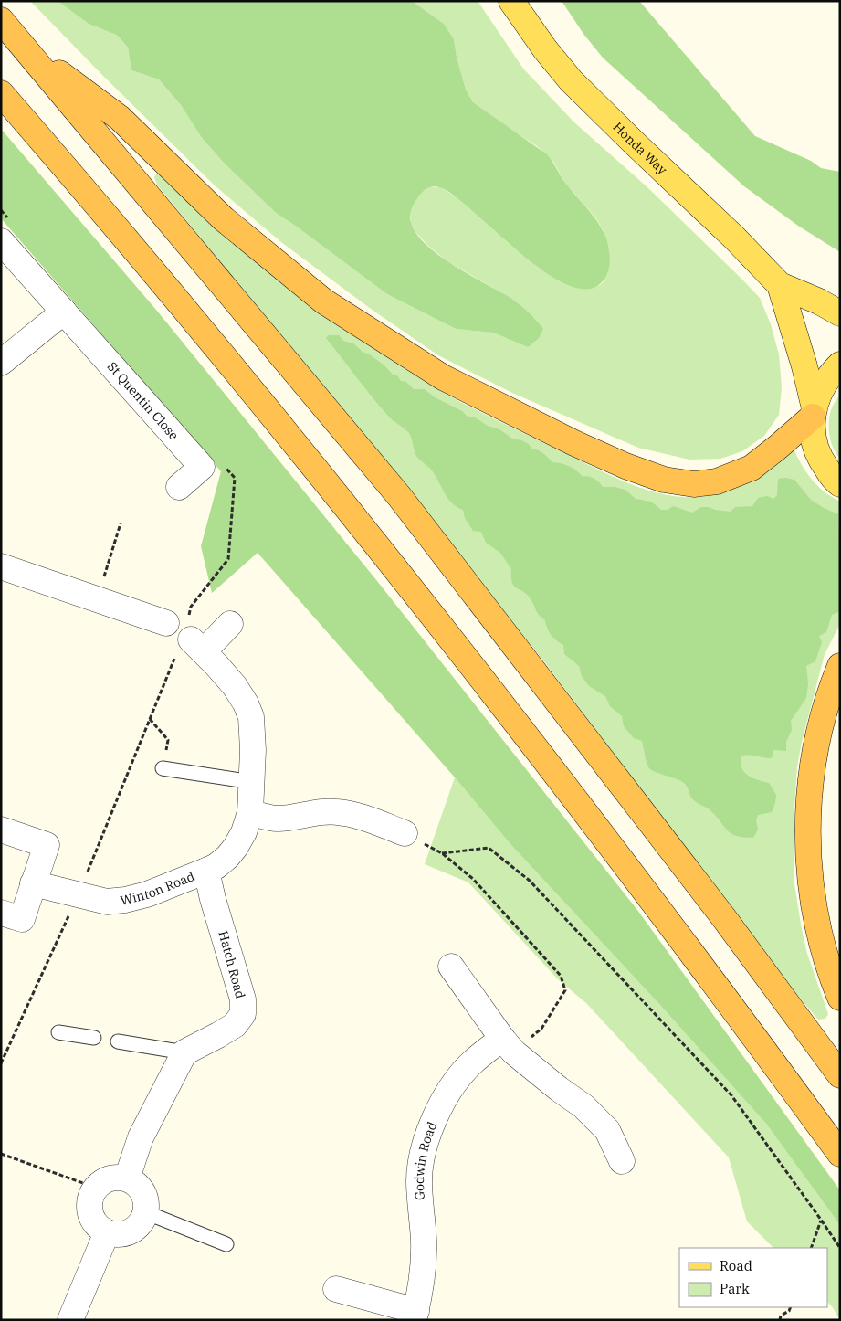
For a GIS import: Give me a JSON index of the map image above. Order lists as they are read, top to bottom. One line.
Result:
{"streets":{"main road":["Honda Way"],"street":["St Quentin Close","Winton Road","Hatch Road","Godwin Road"]},"crossings":[["Winton Road","Hatch Road"]],"legend":["Road","Park"]}
